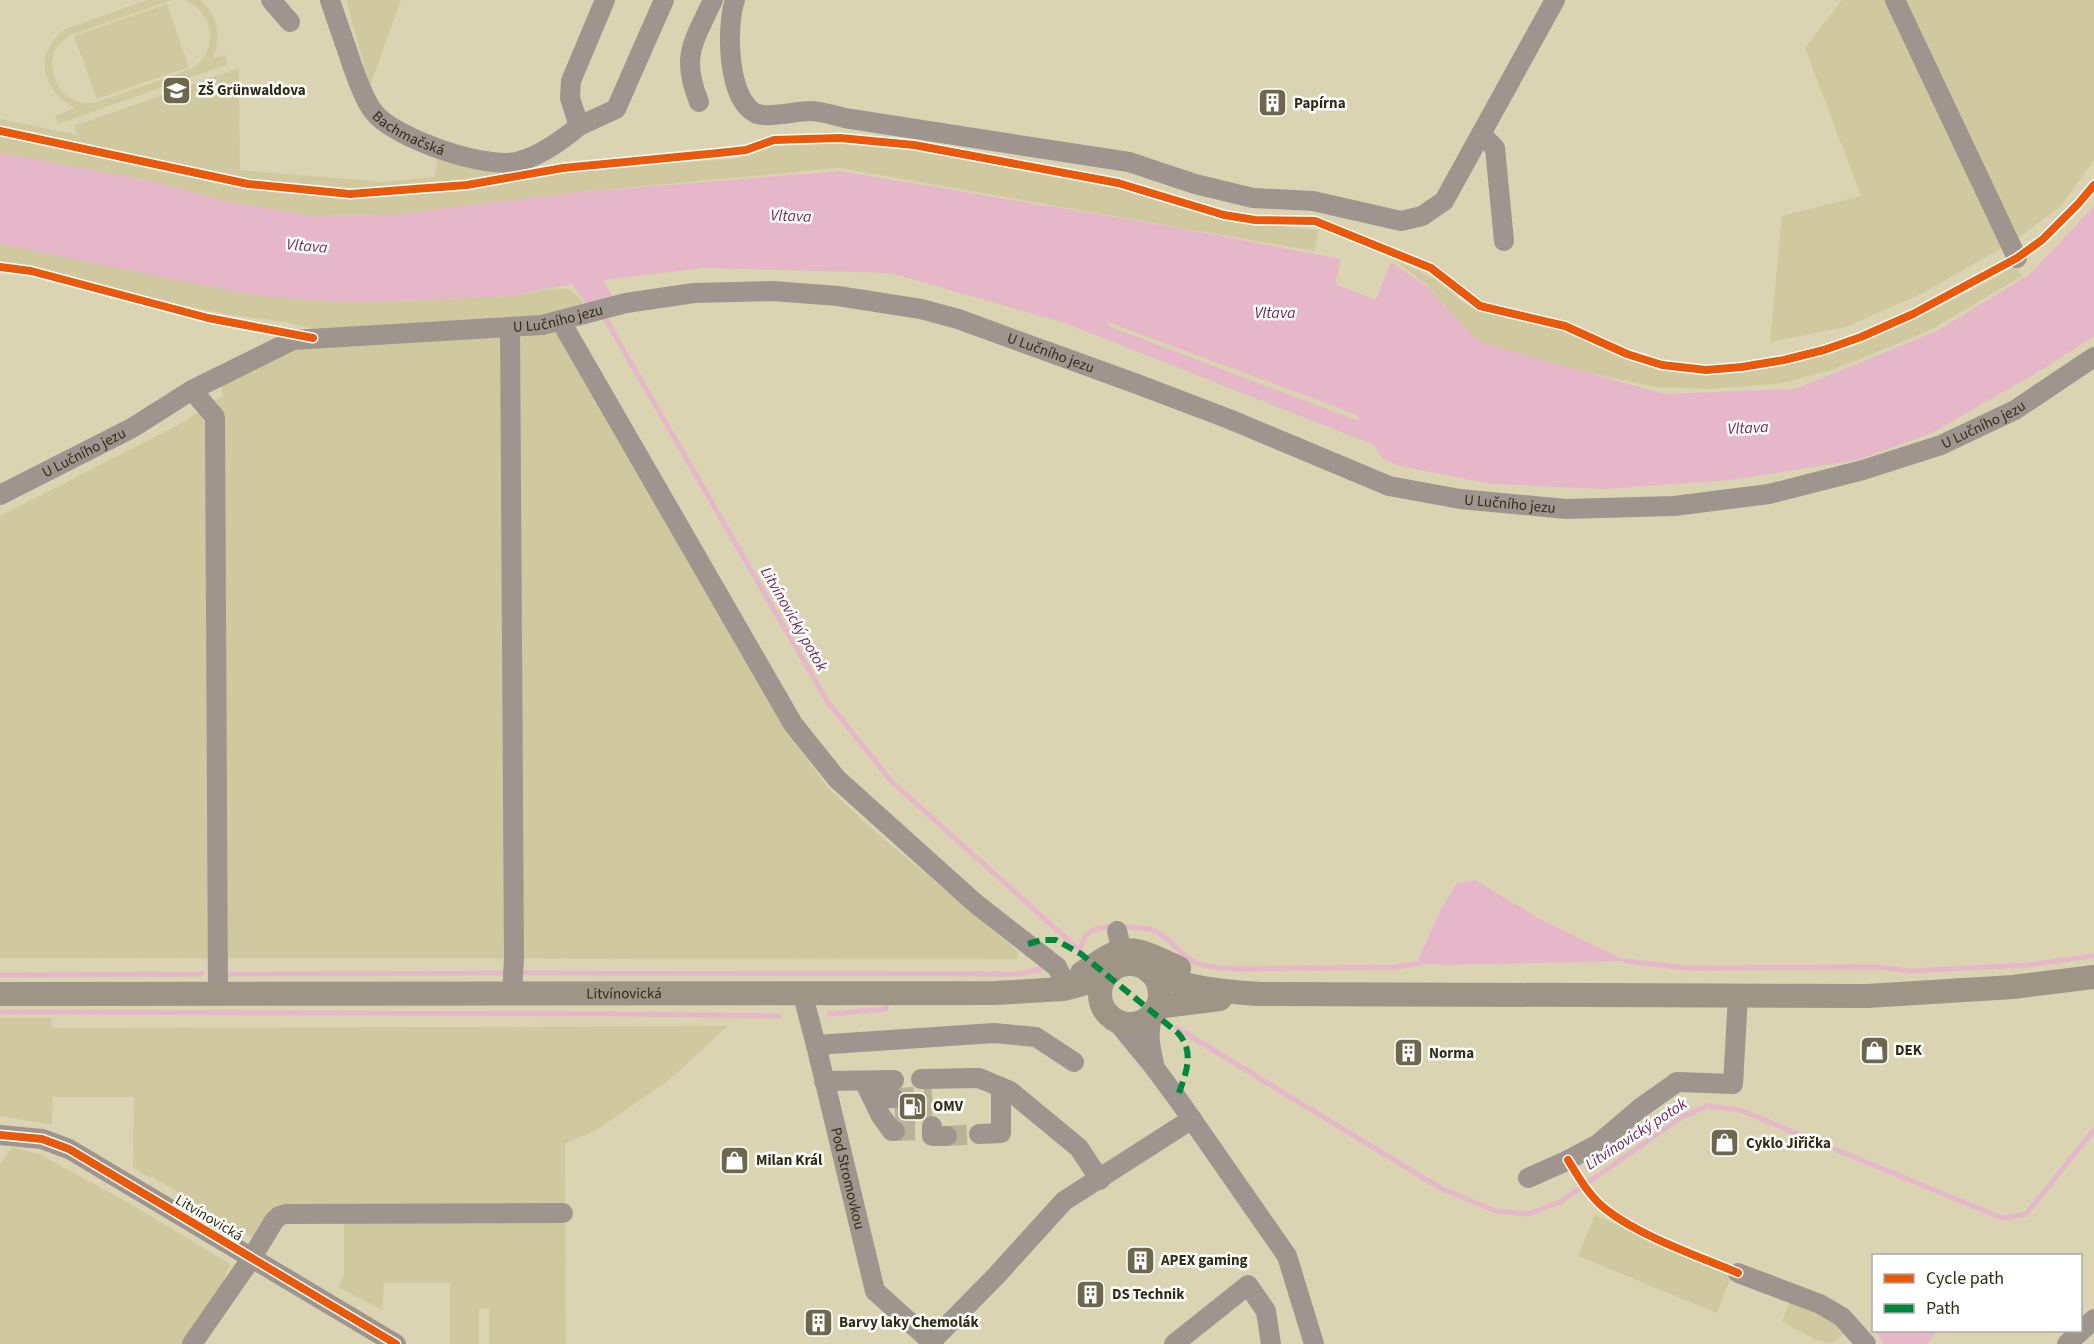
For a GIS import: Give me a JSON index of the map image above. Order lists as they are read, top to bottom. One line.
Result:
{"streets":{"main road":["Litvínovická"],"street":["Bachmačská","U Lučního jezu","Pod Stromovkou"]},"crossings":[["Litvínovická","Pod Stromovkou"]],"water":["Vltava","Litvínovický potok"],"places":{"school or university":["ZŠ Grünwaldova"],"building":["Papírna","Norma","APEX gaming","DS Technik","Barvy laky Chemolák"],"shop":["DEK","Cyklo Jiřička","Milan Král"],"fuel station":["OMV"]},"legend":["Cycle path","Path"]}
